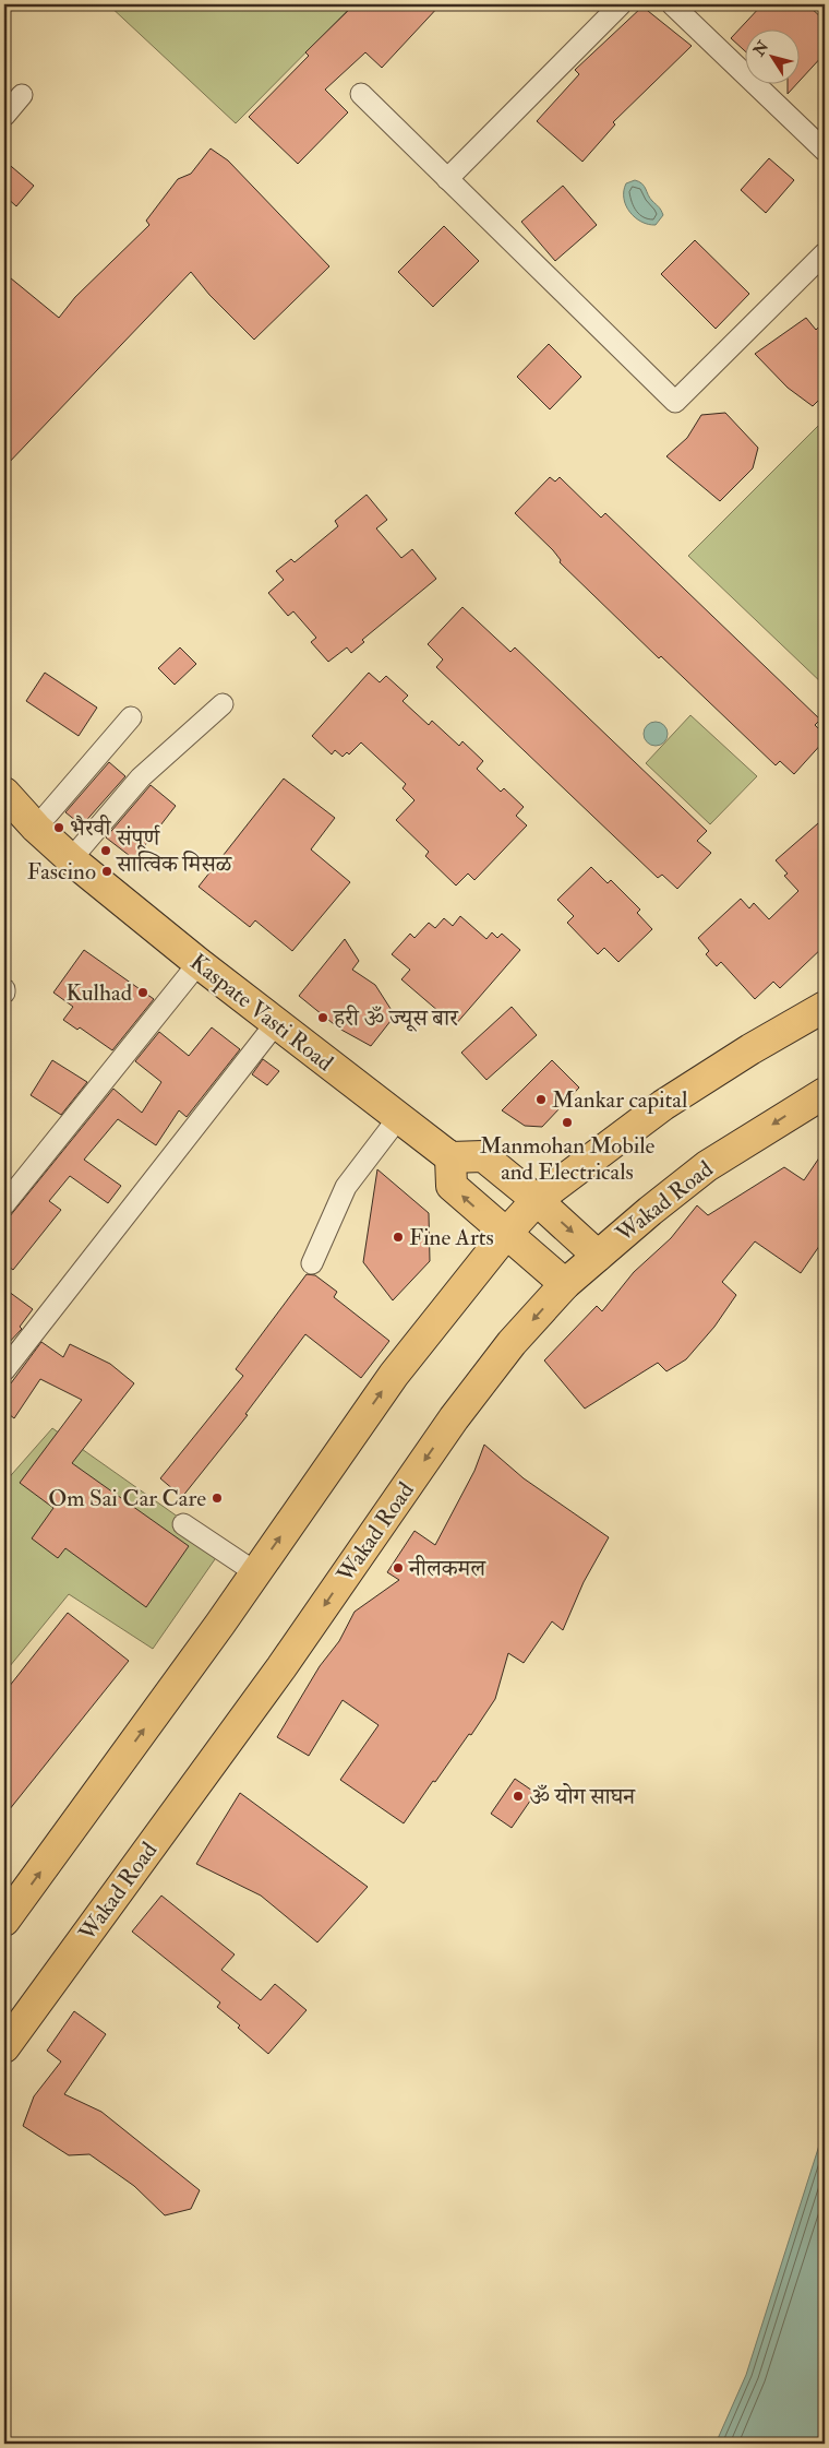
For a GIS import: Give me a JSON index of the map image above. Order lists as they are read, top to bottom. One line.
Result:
{"streets":{"main road":["Kaspate Vasti Road","Wakad Road"]},"places":["भैरवी","संपूर्ण सात्विक मिसळ","Fascino","Kulhad","हरी ॐ ज्यूस बार","Mankar capital","Manmohan Mobile and Electricals","Fine Arts","Om Sai Car Care","नीलकमल","ॐ योग साघन"],"north":"top left"}
